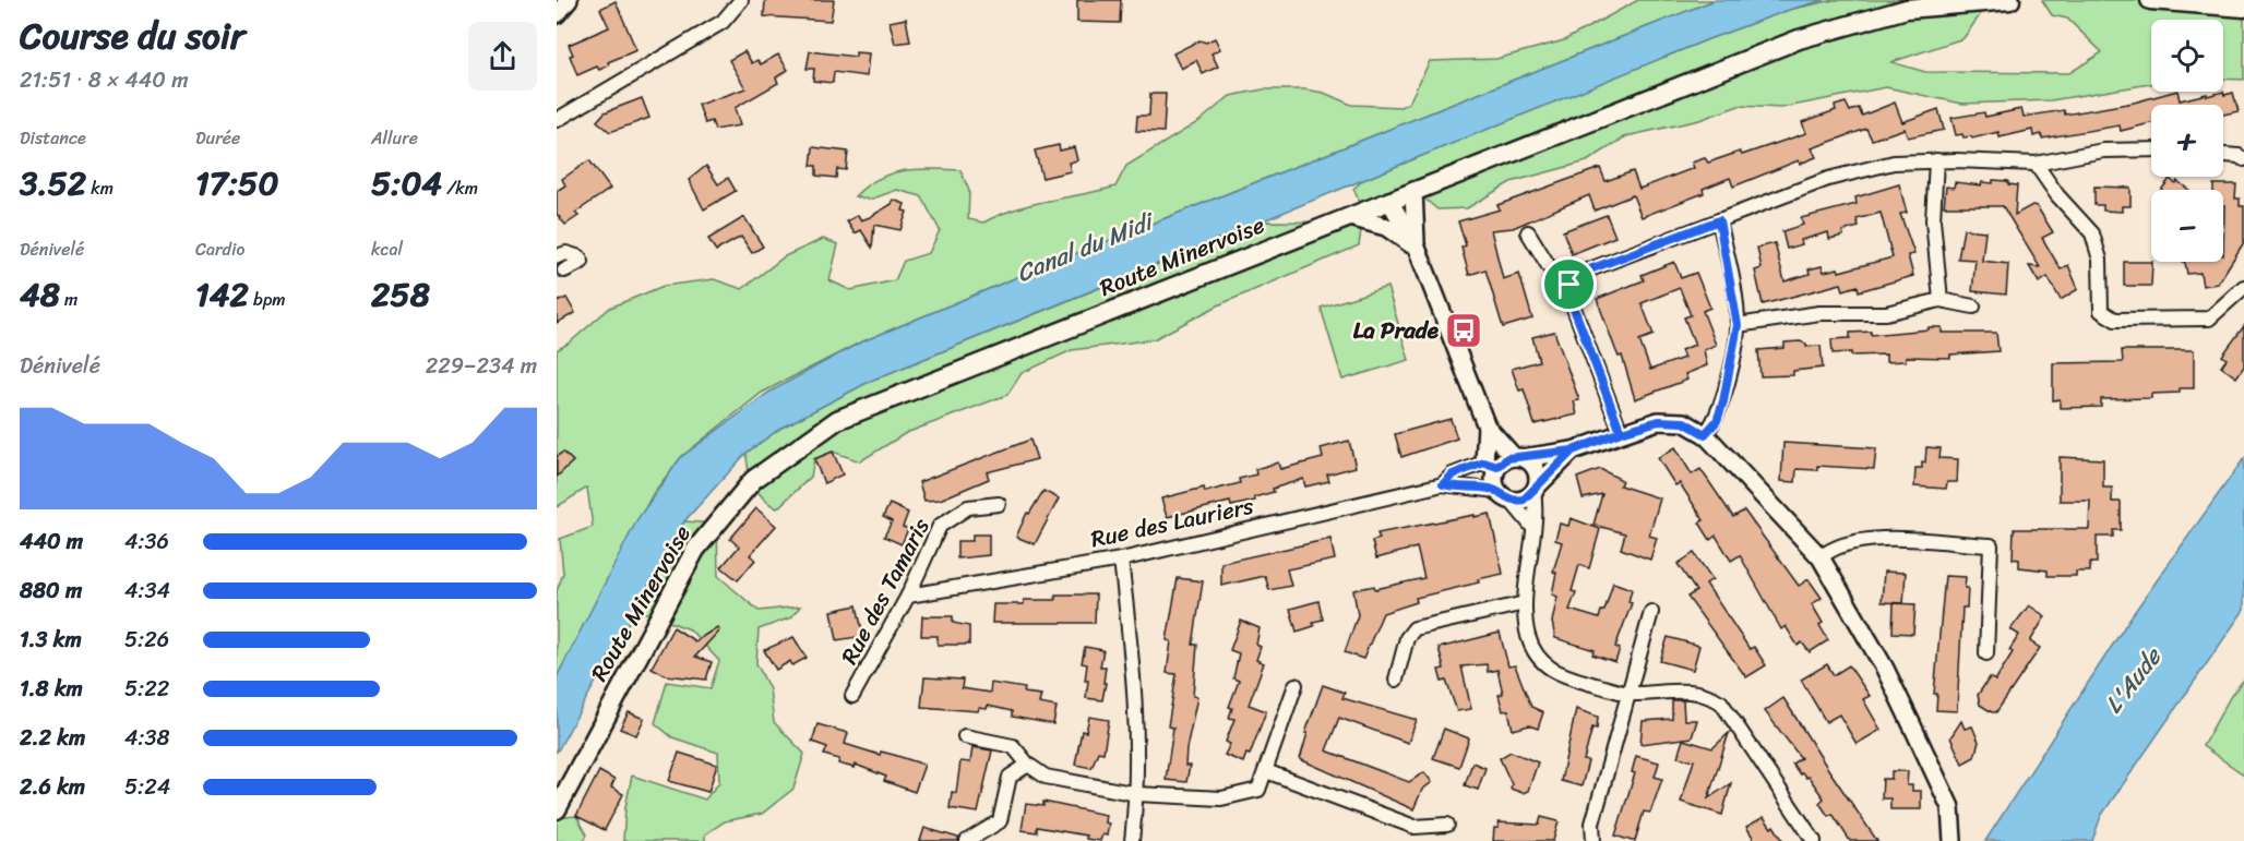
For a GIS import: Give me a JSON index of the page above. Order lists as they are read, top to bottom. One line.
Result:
{"streets":{"main road":["Route Minervoise"],"street":["Rue des Lauriers","Rue des Tamaris"]},"crossings":[["Rue des Lauriers","Rue des Tamaris"]],"water":["Canal du Midi","L'Aude"],"places":{"bus stop":["La Prade"]},"page":{"heading":["Course du soir","21:51 · 8 × 440 m"],"map_buttons":["+","−"],"stats":[["Distance","3.52 km"],["Durée","17:50"],["Allure","5:04 /km"],["Dénivelé","48 m"],["Cardio","142 bpm"],["kcal","258"]],"chart":["Dénivelé","229–234 m"],"list":[{"name":"440 m","note":"4:36"},{"name":"880 m","note":"4:34"},{"name":"1.3 km","note":"5:26"},{"name":"1.8 km","note":"5:22"},{"name":"2.2 km","note":"4:38"},{"name":"2.6 km","note":"5:24"}]}}
